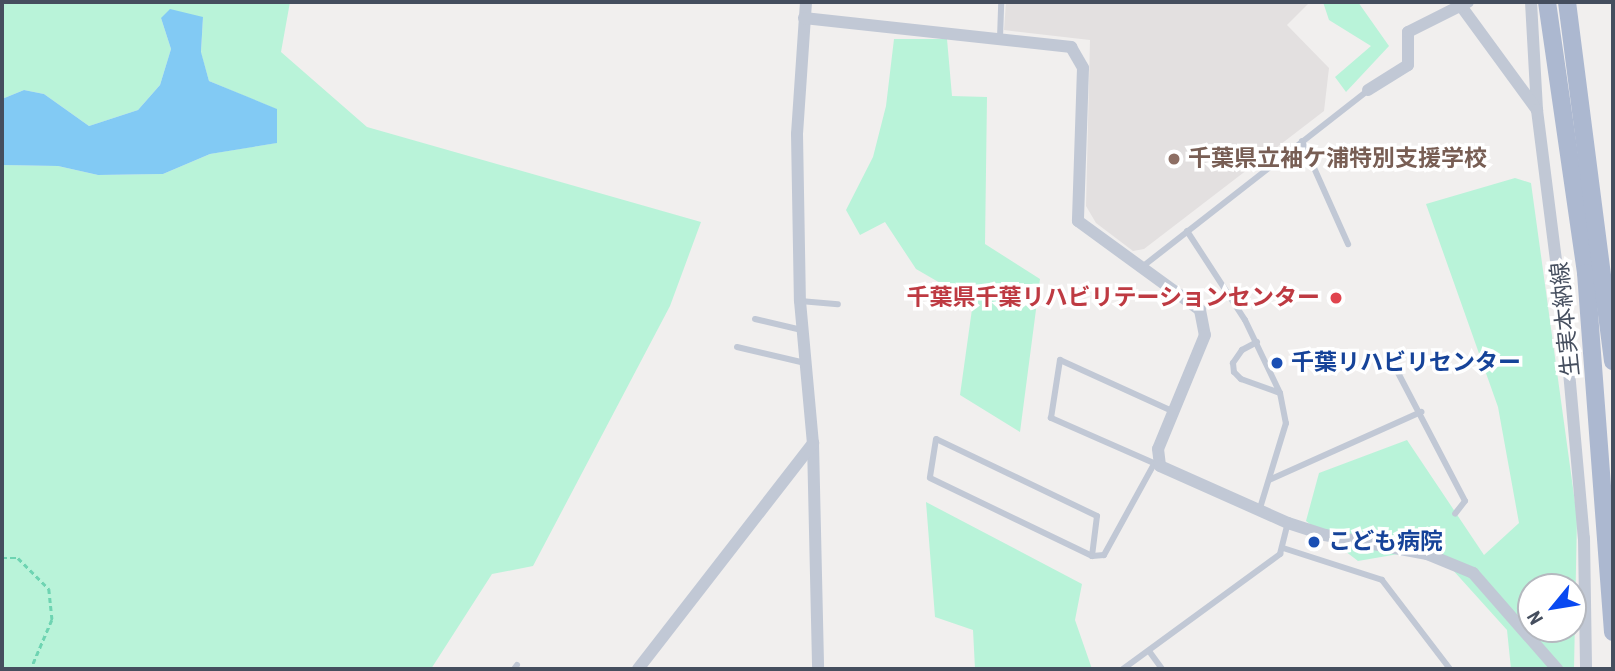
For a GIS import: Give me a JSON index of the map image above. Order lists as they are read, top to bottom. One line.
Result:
{"streets":{"main road":["生実本納線"]},"places":["千葉県立袖ケ浦特別支援学校","千葉県千葉リハビリテーションセンター","千葉リハビリセンター","こども病院"],"north":"bottom left"}
